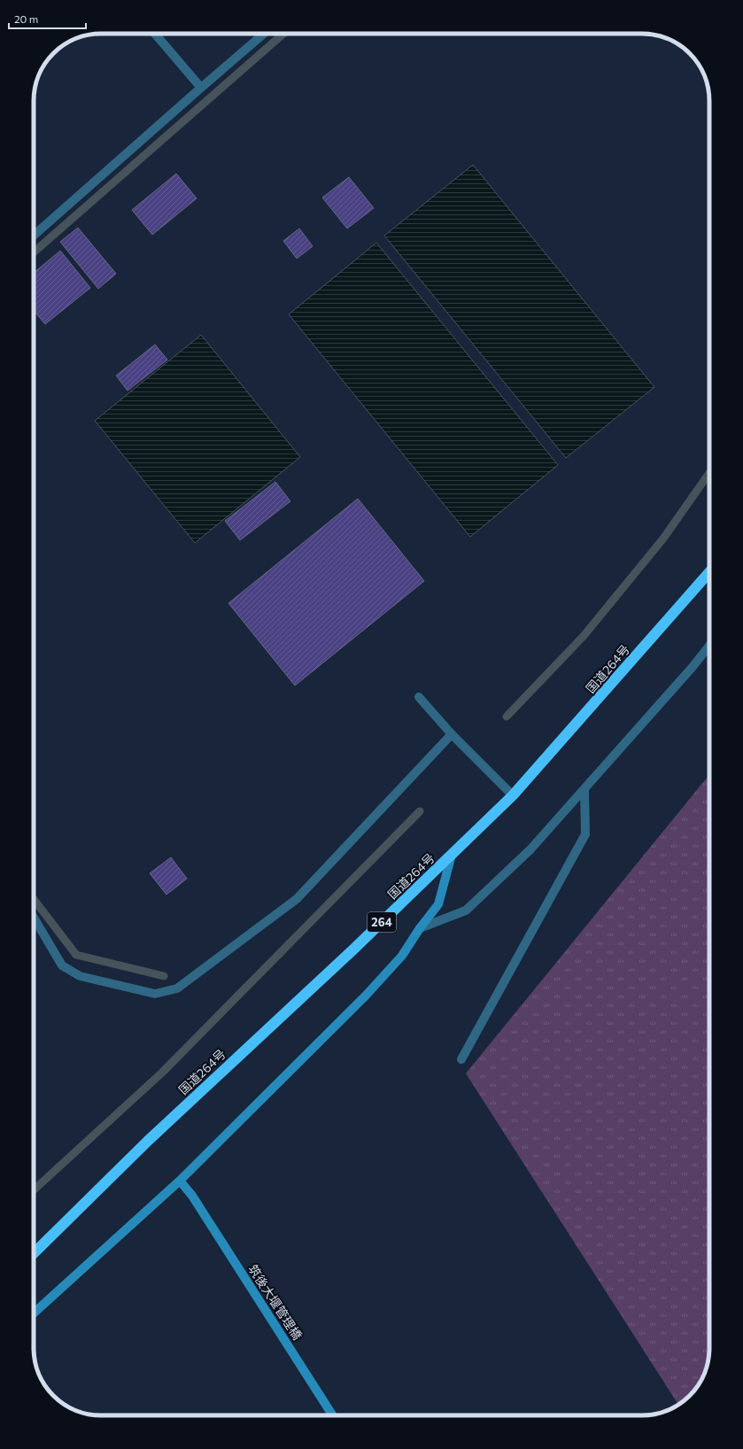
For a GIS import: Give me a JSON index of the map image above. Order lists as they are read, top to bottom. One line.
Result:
{"streets":{"highway":["国道264号","264"],"street":["筑後大堰管理橋"]},"scale_bar":"20 m"}
